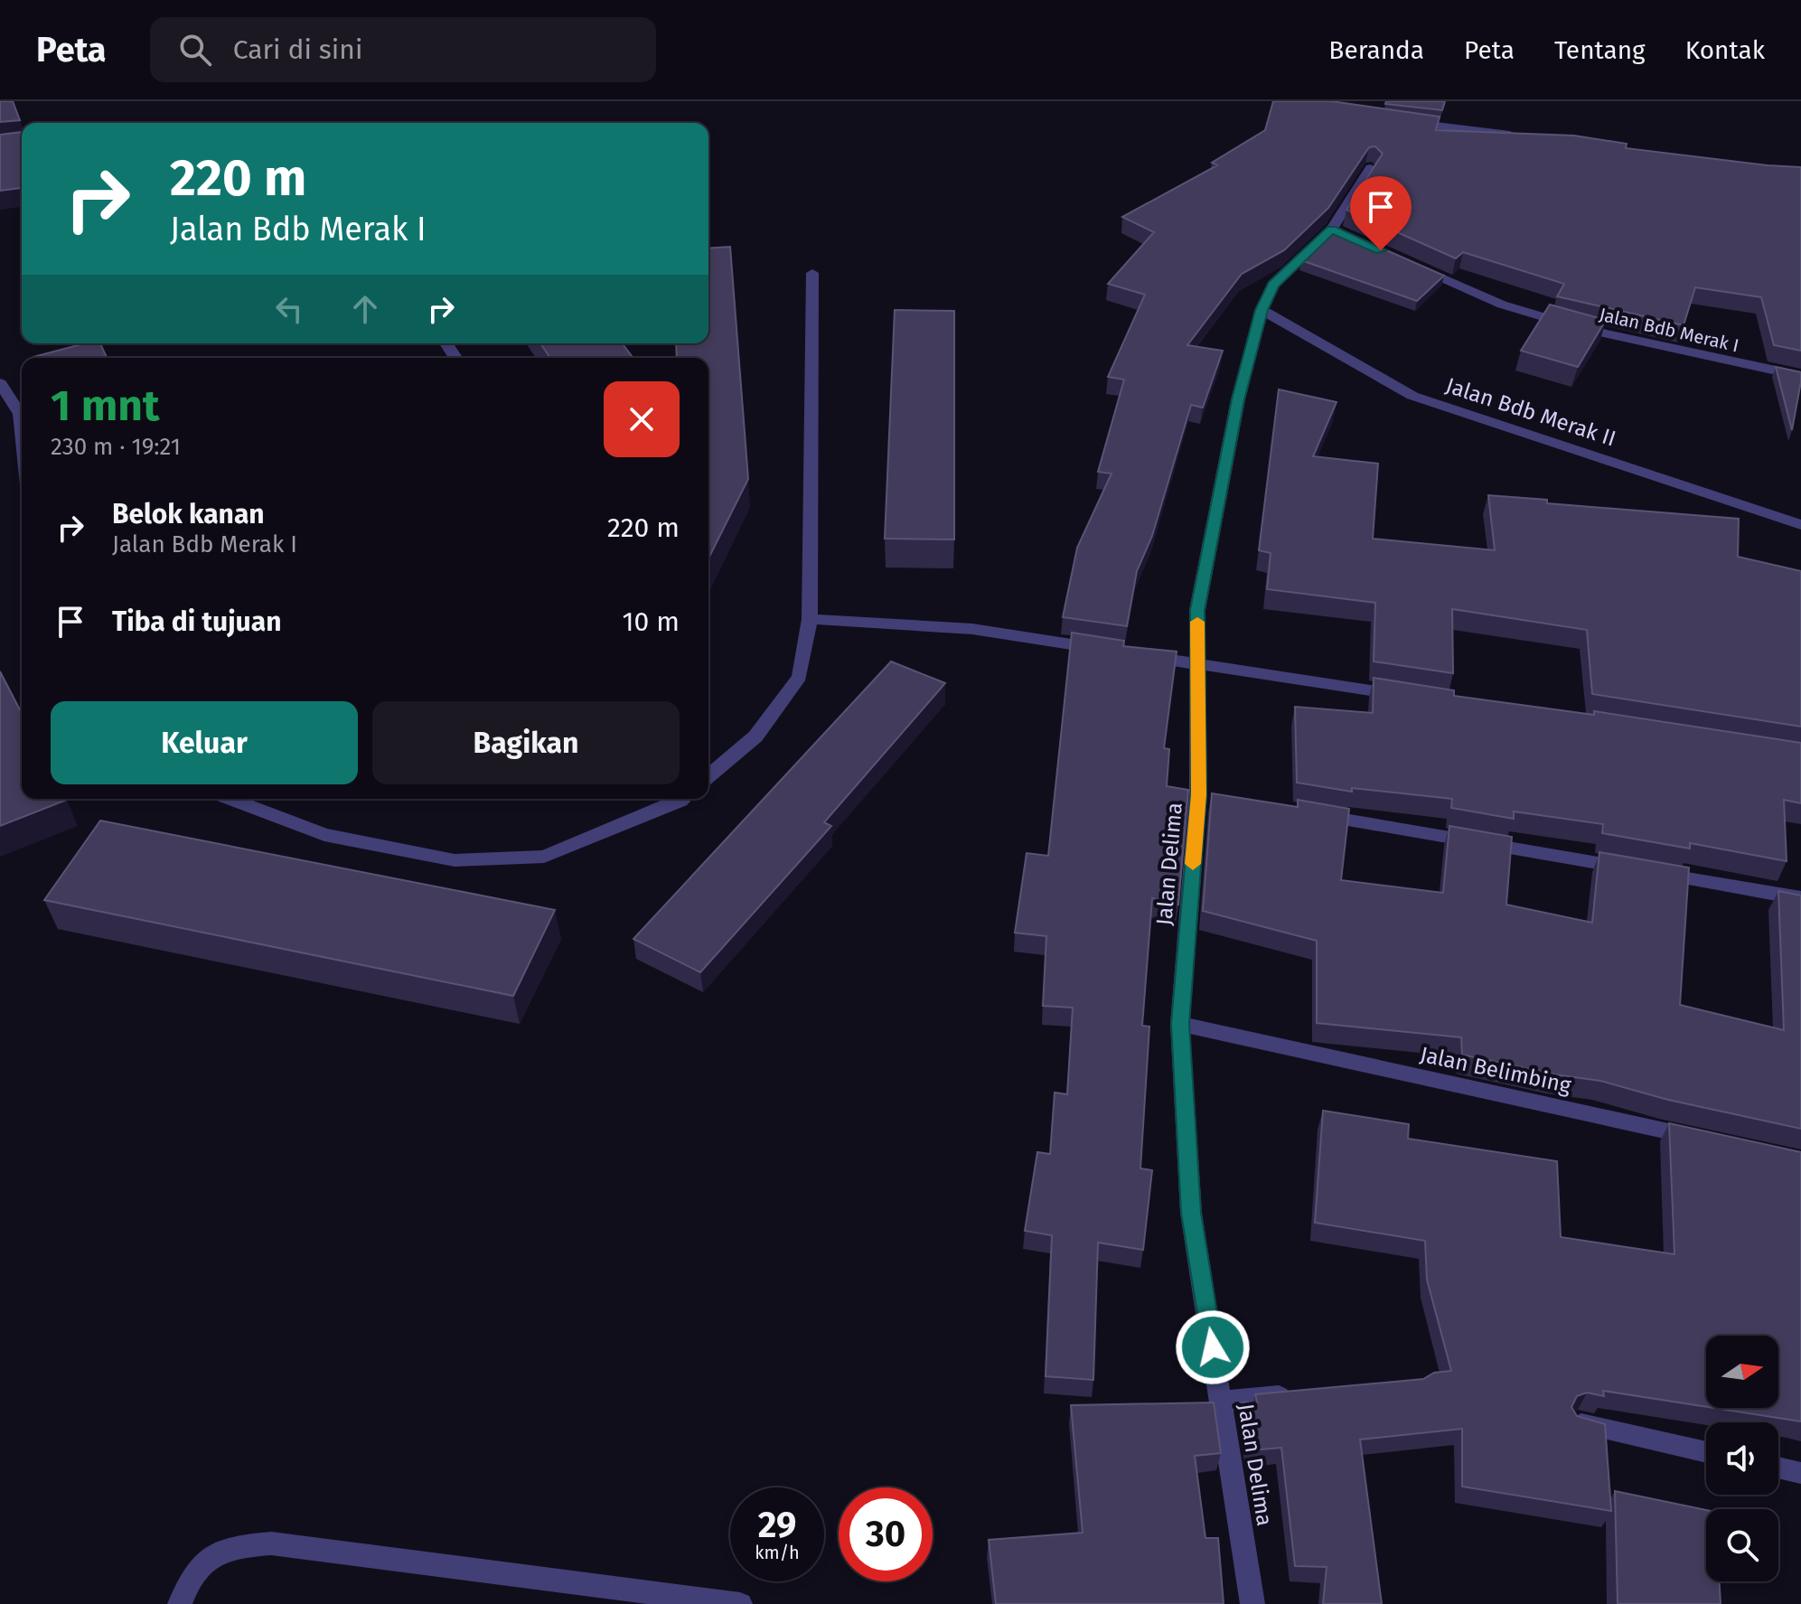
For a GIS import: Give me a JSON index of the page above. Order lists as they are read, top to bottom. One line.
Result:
{"streets":{"street":["Jalan Bdb Merak I","Jalan Bdb Merak II","Jalan Delima","Jalan Belimbing"]},"crossings":[["Jalan Bdb Merak II","Jalan Delima"],["Jalan Delima","Jalan Belimbing"]],"north":"right","page":{"header":"Peta","search":"Cari di sini","nav":["Beranda","Peta","Tentang","Kontak"],"turn":["220 m","Jalan Bdb Merak I"],"heading":["1 mnt","230 m · 19:21"],"list":[{"name":"Belok kanan","note":"Jalan Bdb Merak I","value":"220 m"},{"name":"Tiba di tujuan","value":"10 m"}],"buttons":["Keluar","Bagikan"],"speed":"29 km/h","limit":"30"}}
